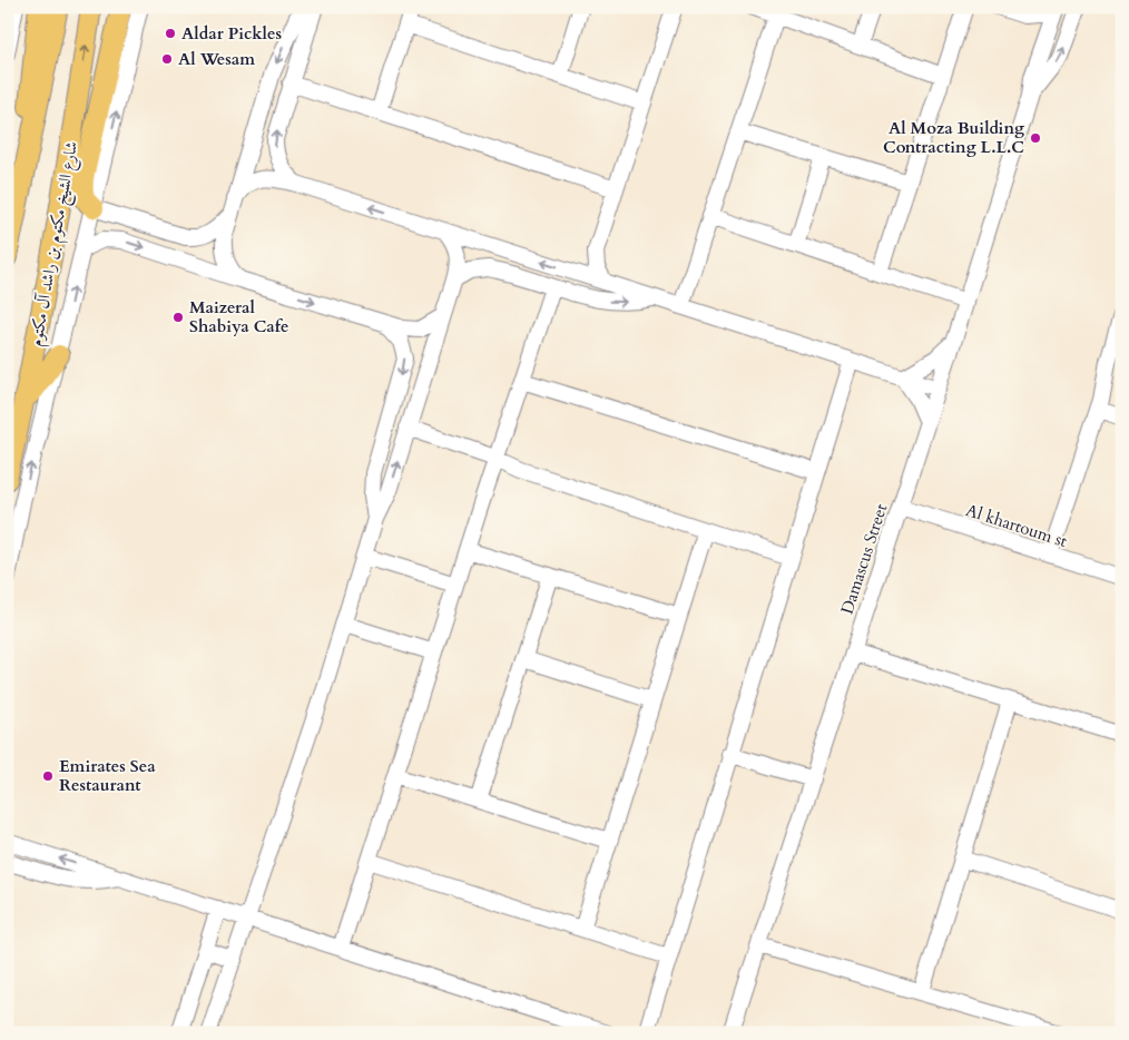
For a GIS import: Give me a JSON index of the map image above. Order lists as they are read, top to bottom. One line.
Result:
{"streets":{"main road":["شارع الشيخ مكتوم بن راشد آل مكتوم"],"street":["Al khartoum st","Damascus Street"]},"crossings":[["Al khartoum st","Damascus Street"]],"places":["Aldar Pickles","Al Wesam","Al Moza Building Contracting L.L.C","Maizeral Shabiya Cafe","Emirates Sea Restaurant"]}
